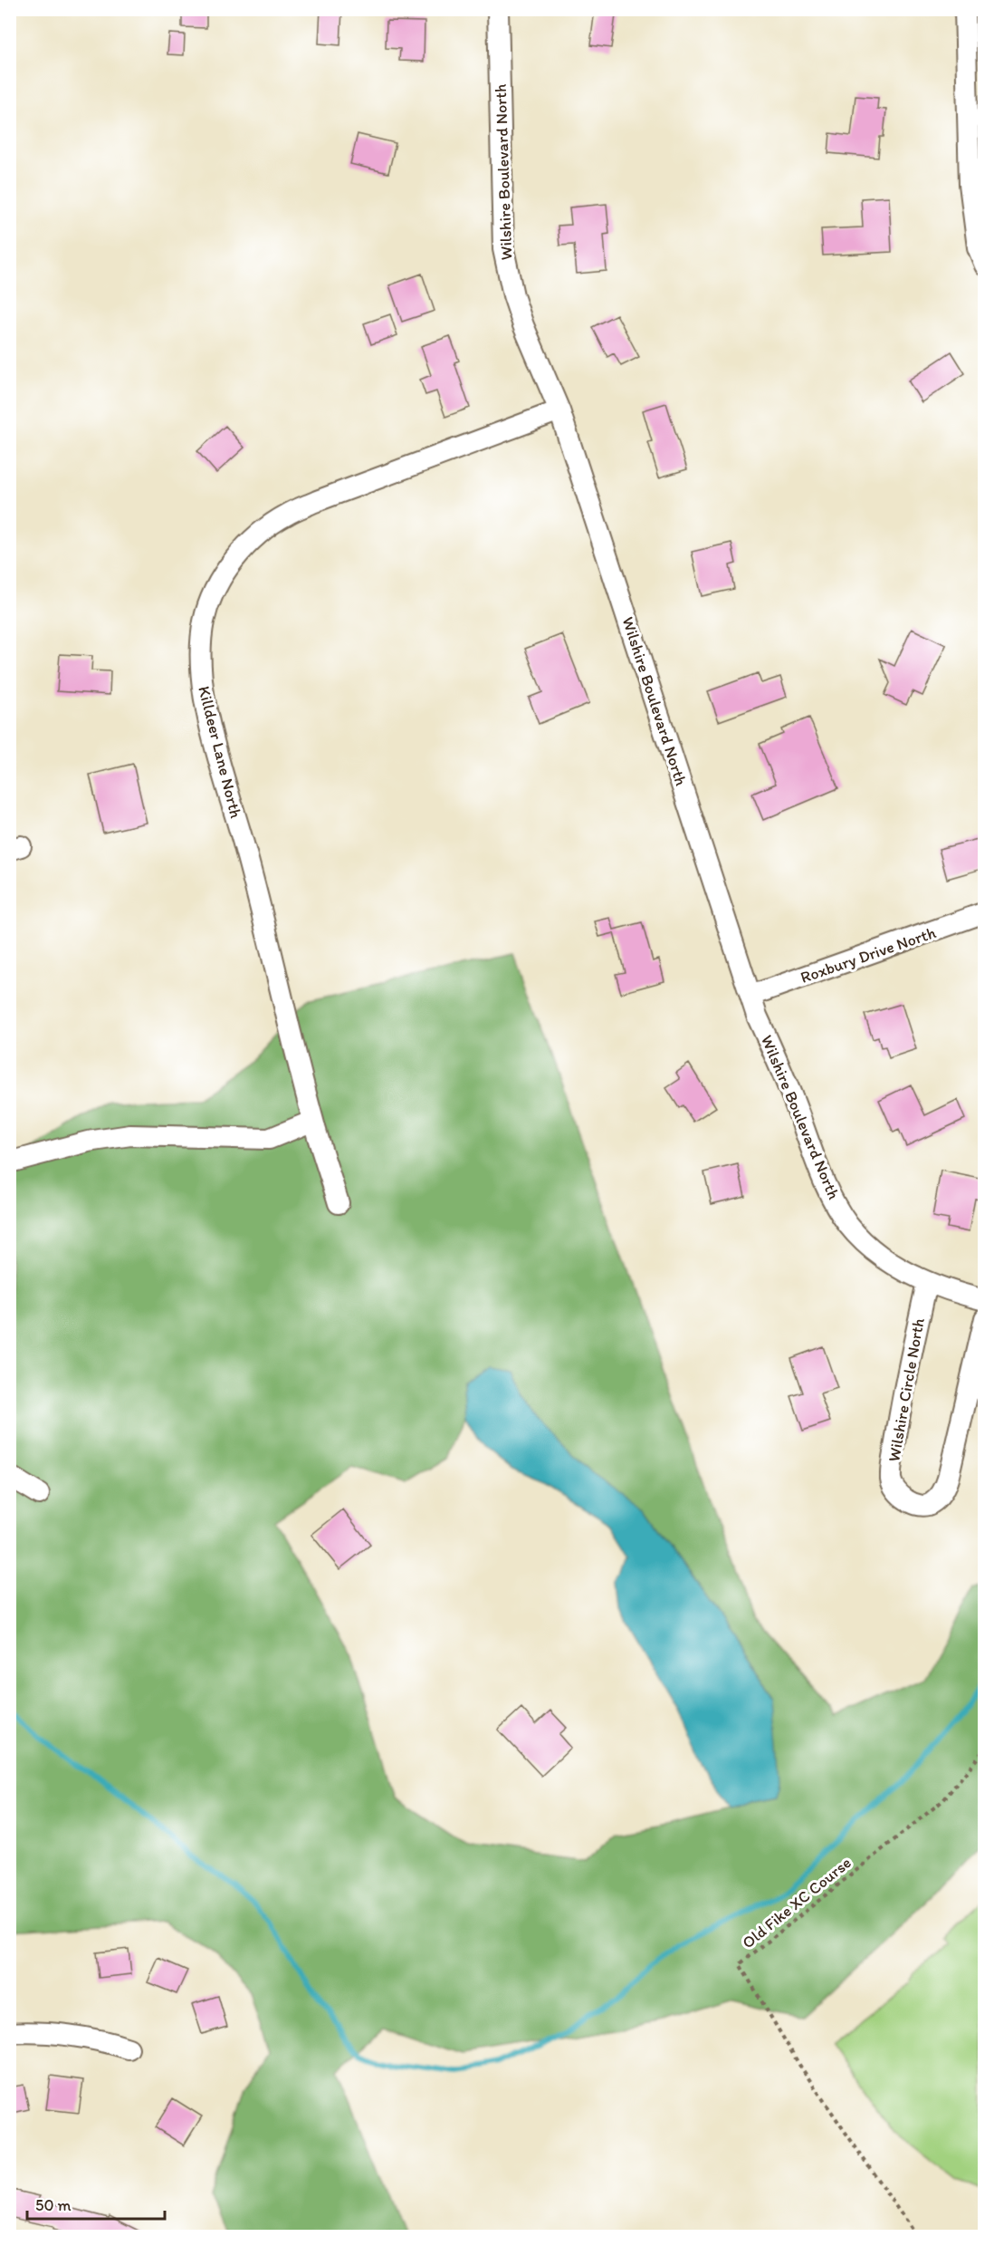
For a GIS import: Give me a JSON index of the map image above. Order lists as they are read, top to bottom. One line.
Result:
{"streets":{"street":["Wilshire Boulevard North","Killdeer Lane North","Roxbury Drive North","Wilshire Circle North"],"path":["Old Fike XC Course"]},"crossings":[["Wilshire Boulevard North","Killdeer Lane North"],["Wilshire Boulevard North","Roxbury Drive North"],["Wilshire Boulevard North","Wilshire Circle North"]],"scale_bar":"50 m"}
